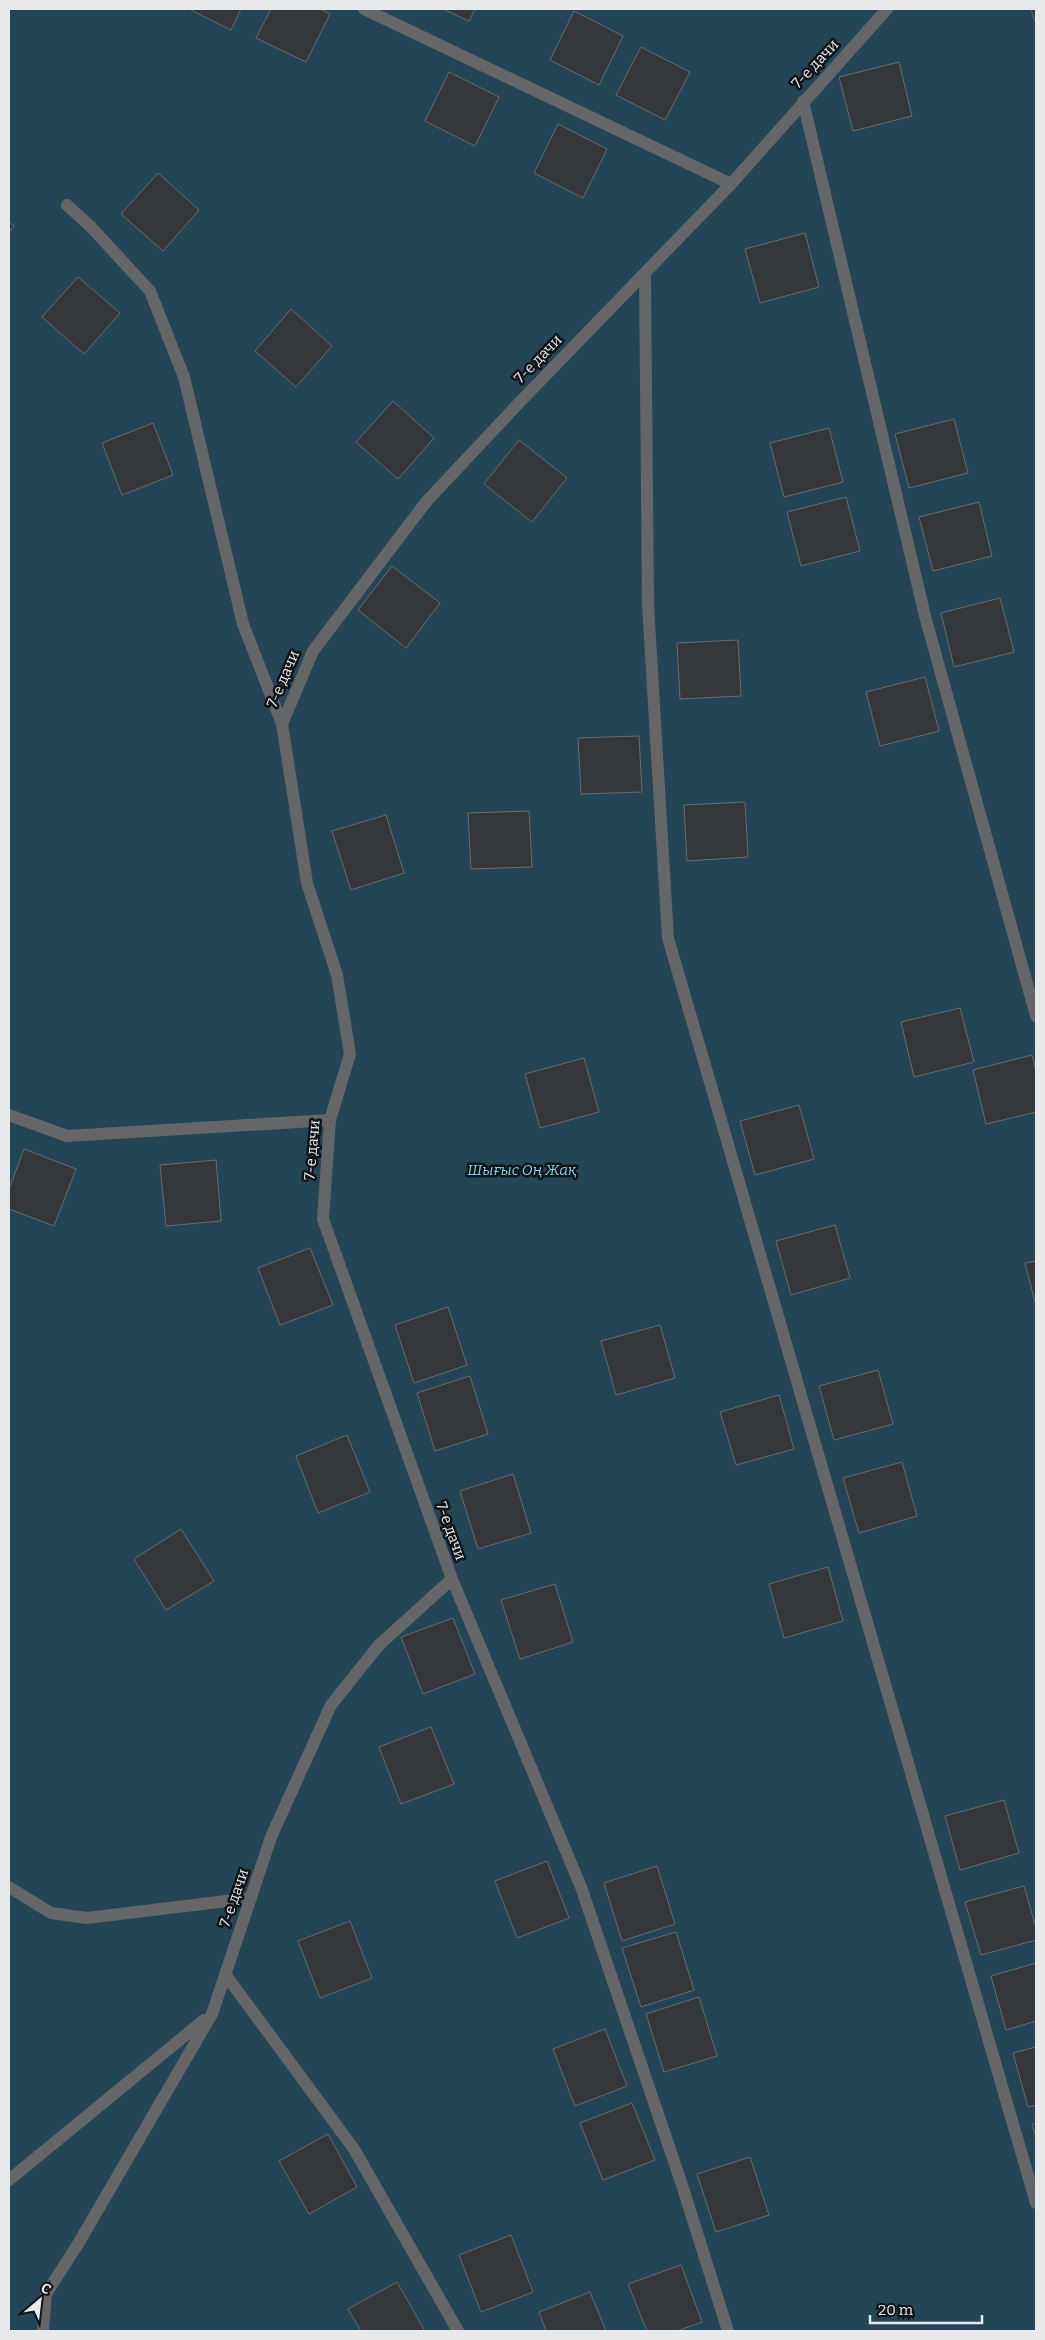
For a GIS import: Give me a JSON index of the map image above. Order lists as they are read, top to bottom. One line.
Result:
{"streets":{"lane":["7-е дачи"]},"parks":["Шығыс Оң Жақ"],"scale_bar":"20 m","north":"top right"}
